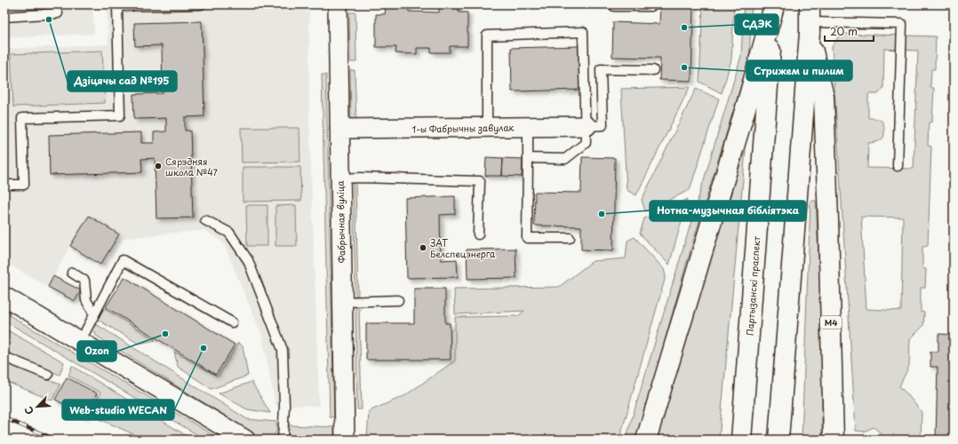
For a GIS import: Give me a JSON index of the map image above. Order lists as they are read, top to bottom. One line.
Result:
{"streets":{"main road":["Партызанскі праспект","М4"],"street":["1-ы Фабрычны завулак","Фабрычная вуліца"]},"crossings":[["1-ы Фабрычны завулак","Фабрычная вуліца"]],"places":["Дзіцячы сад №195","СДЭК","Стрижем и пилим","Сярэдняя школа №47","Нотна-музычная бібліятэка","ЗАТ Белспецэнерга","Ozon","Web-studio WECAN"],"scale_bar":"20 m","north":"bottom left"}
